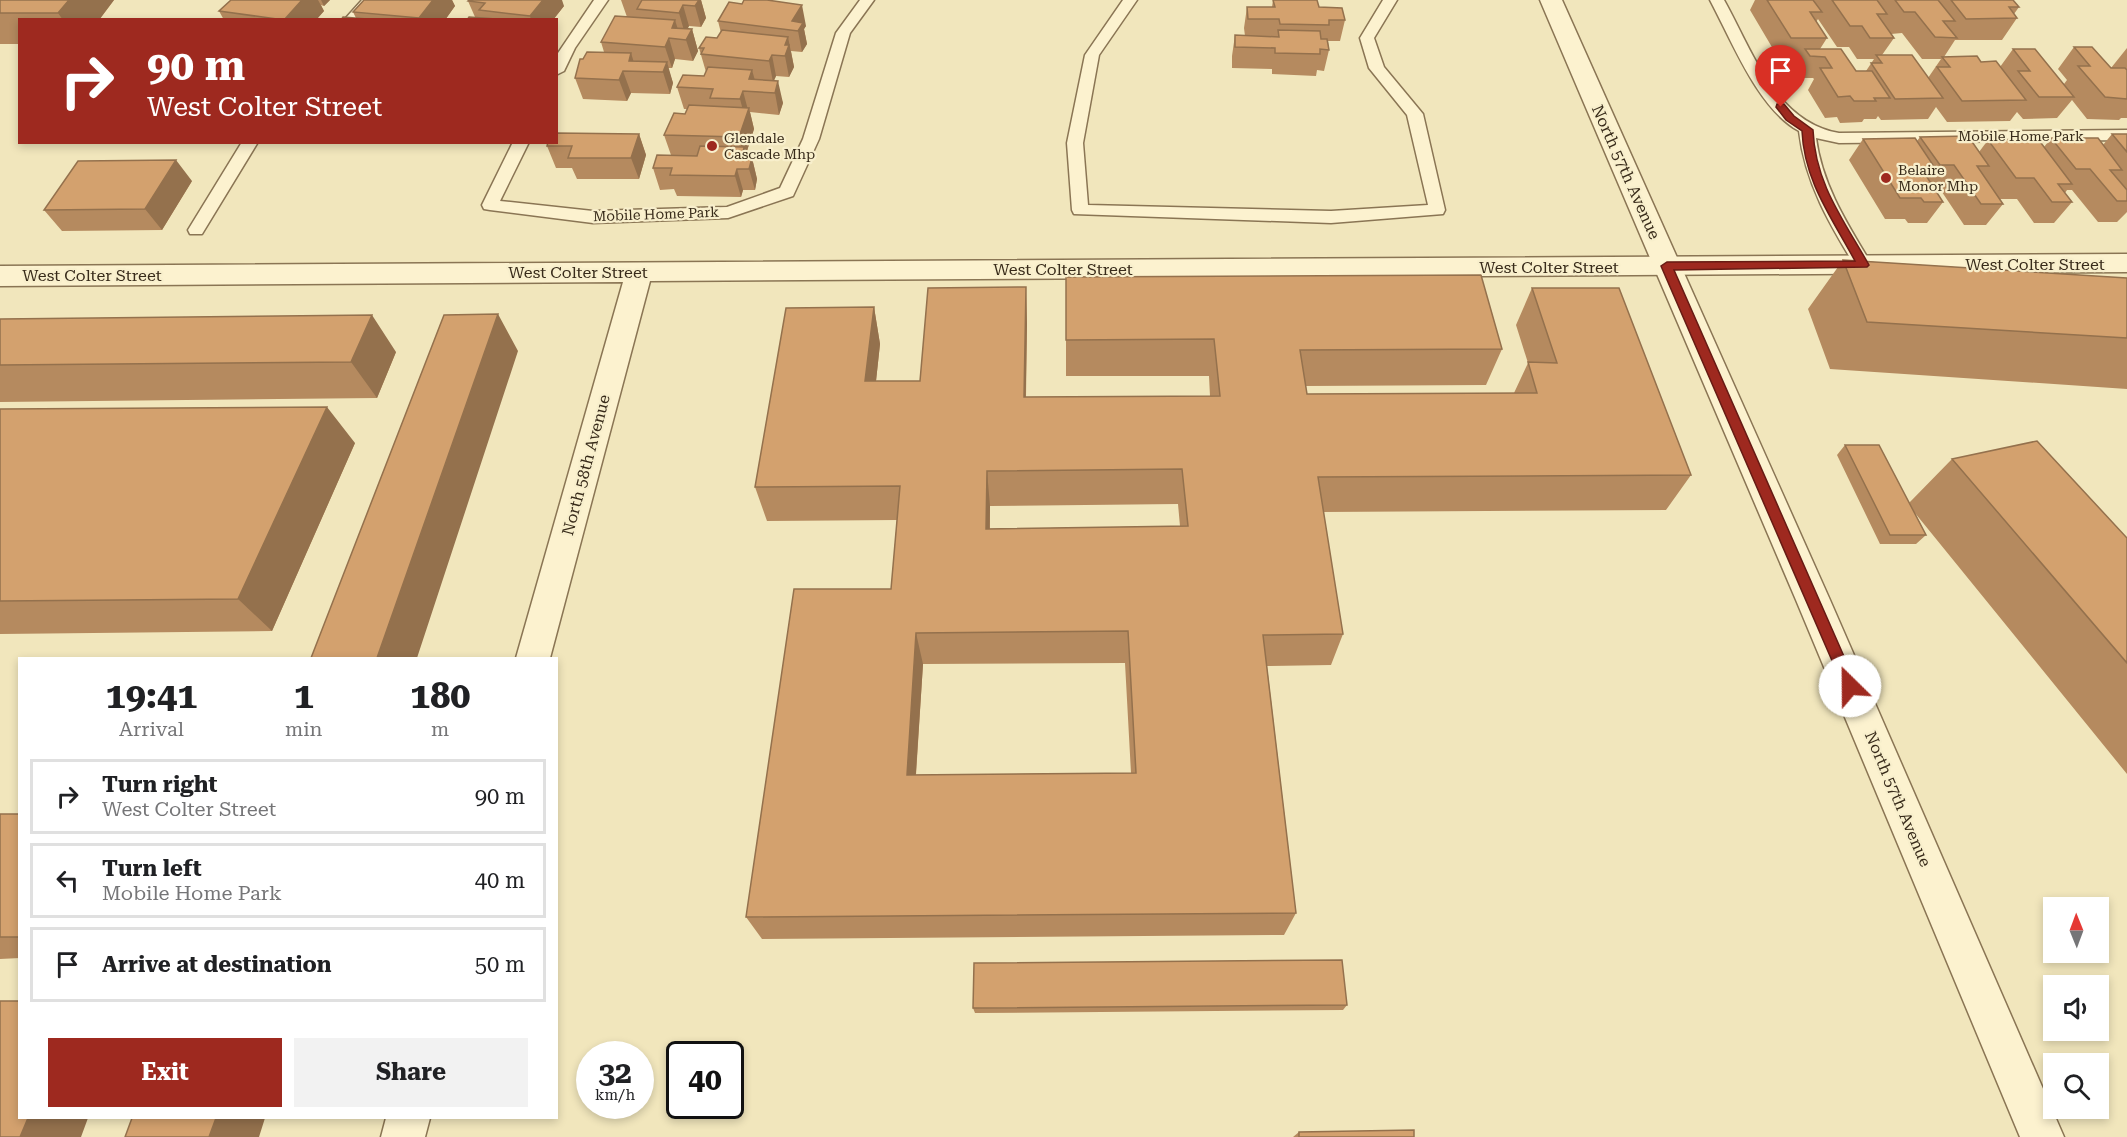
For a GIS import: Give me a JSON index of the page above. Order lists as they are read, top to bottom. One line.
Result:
{"streets":{"street":["North 57th Avenue","West Colter Street","North 58th Avenue"],"lane":["Mobile Home Park"]},"crossings":[["North 57th Avenue","West Colter Street"],["West Colter Street","North 58th Avenue"]],"places":["Glendale Cascade Mhp","Belaire Monor Mhp"],"north":"top","page":{"turn":["90 m","West Colter Street"],"eta":["19:41","Arrival","1","min","180","m"],"list":[{"name":"Turn right","note":"West Colter Street","value":"90 m"},{"name":"Turn left","note":"Mobile Home Park","value":"40 m"},{"name":"Arrive at destination","value":"50 m"}],"buttons":["Exit","Share"],"speed":"32 km/h","limit":"40"}}
